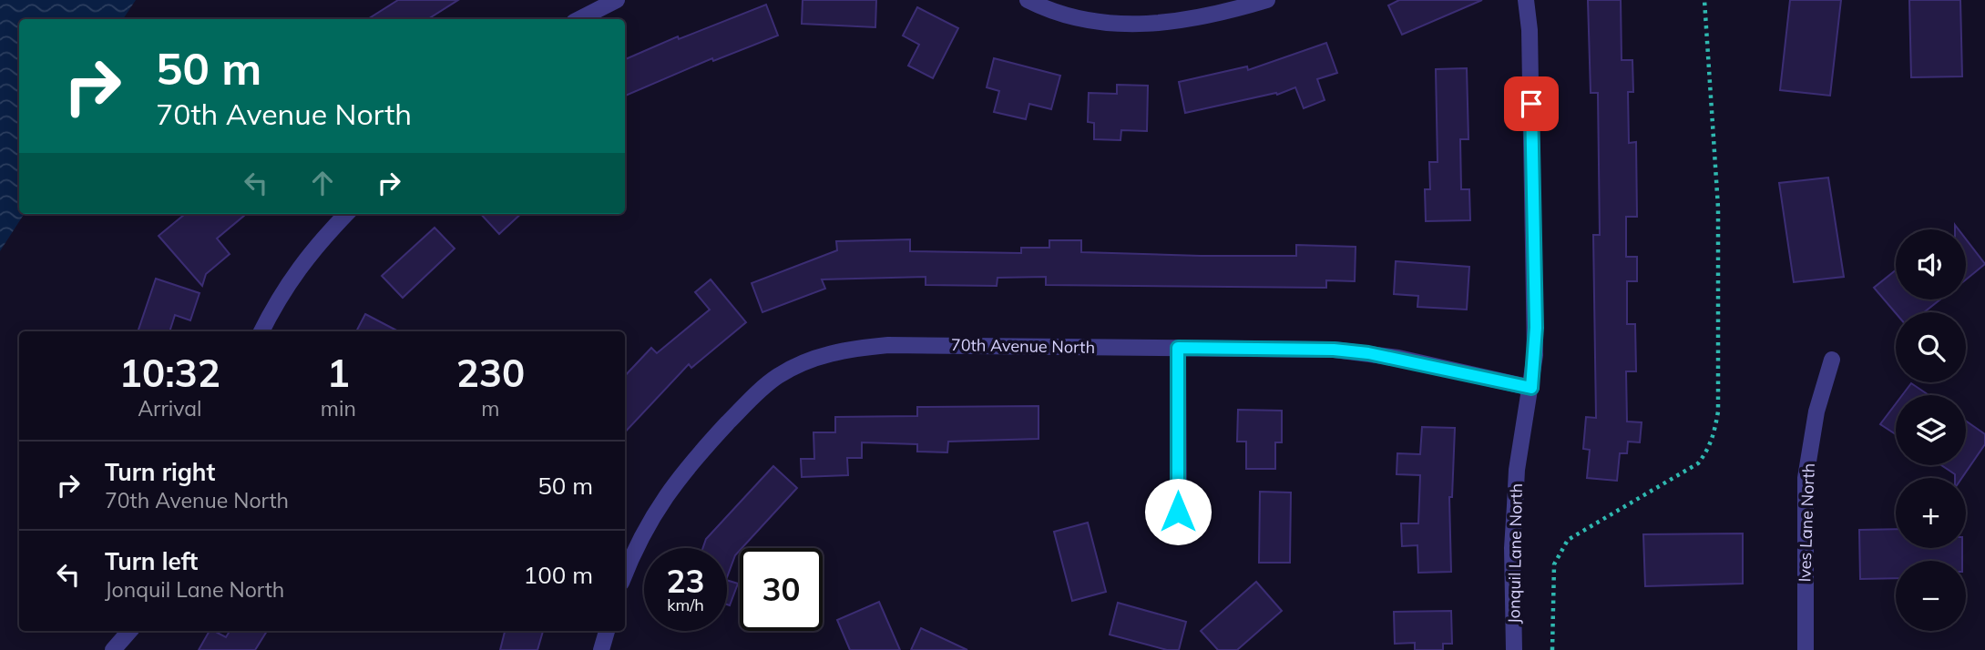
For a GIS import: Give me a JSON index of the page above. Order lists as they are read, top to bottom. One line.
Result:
{"streets":{"street":["70th Avenue North","Ives Lane North","Jonquil Lane North"]},"crossings":[["70th Avenue North","Jonquil Lane North"]],"page":{"turn":["50 m","70th Avenue North"],"map_buttons":["+","−"],"eta":["10:32","Arrival","1","min","230","m"],"list":[{"name":"Turn right","note":"70th Avenue North","value":"50 m"},{"name":"Turn left","note":"Jonquil Lane North","value":"100 m"}],"speed":"23 km/h","limit":"30"}}
